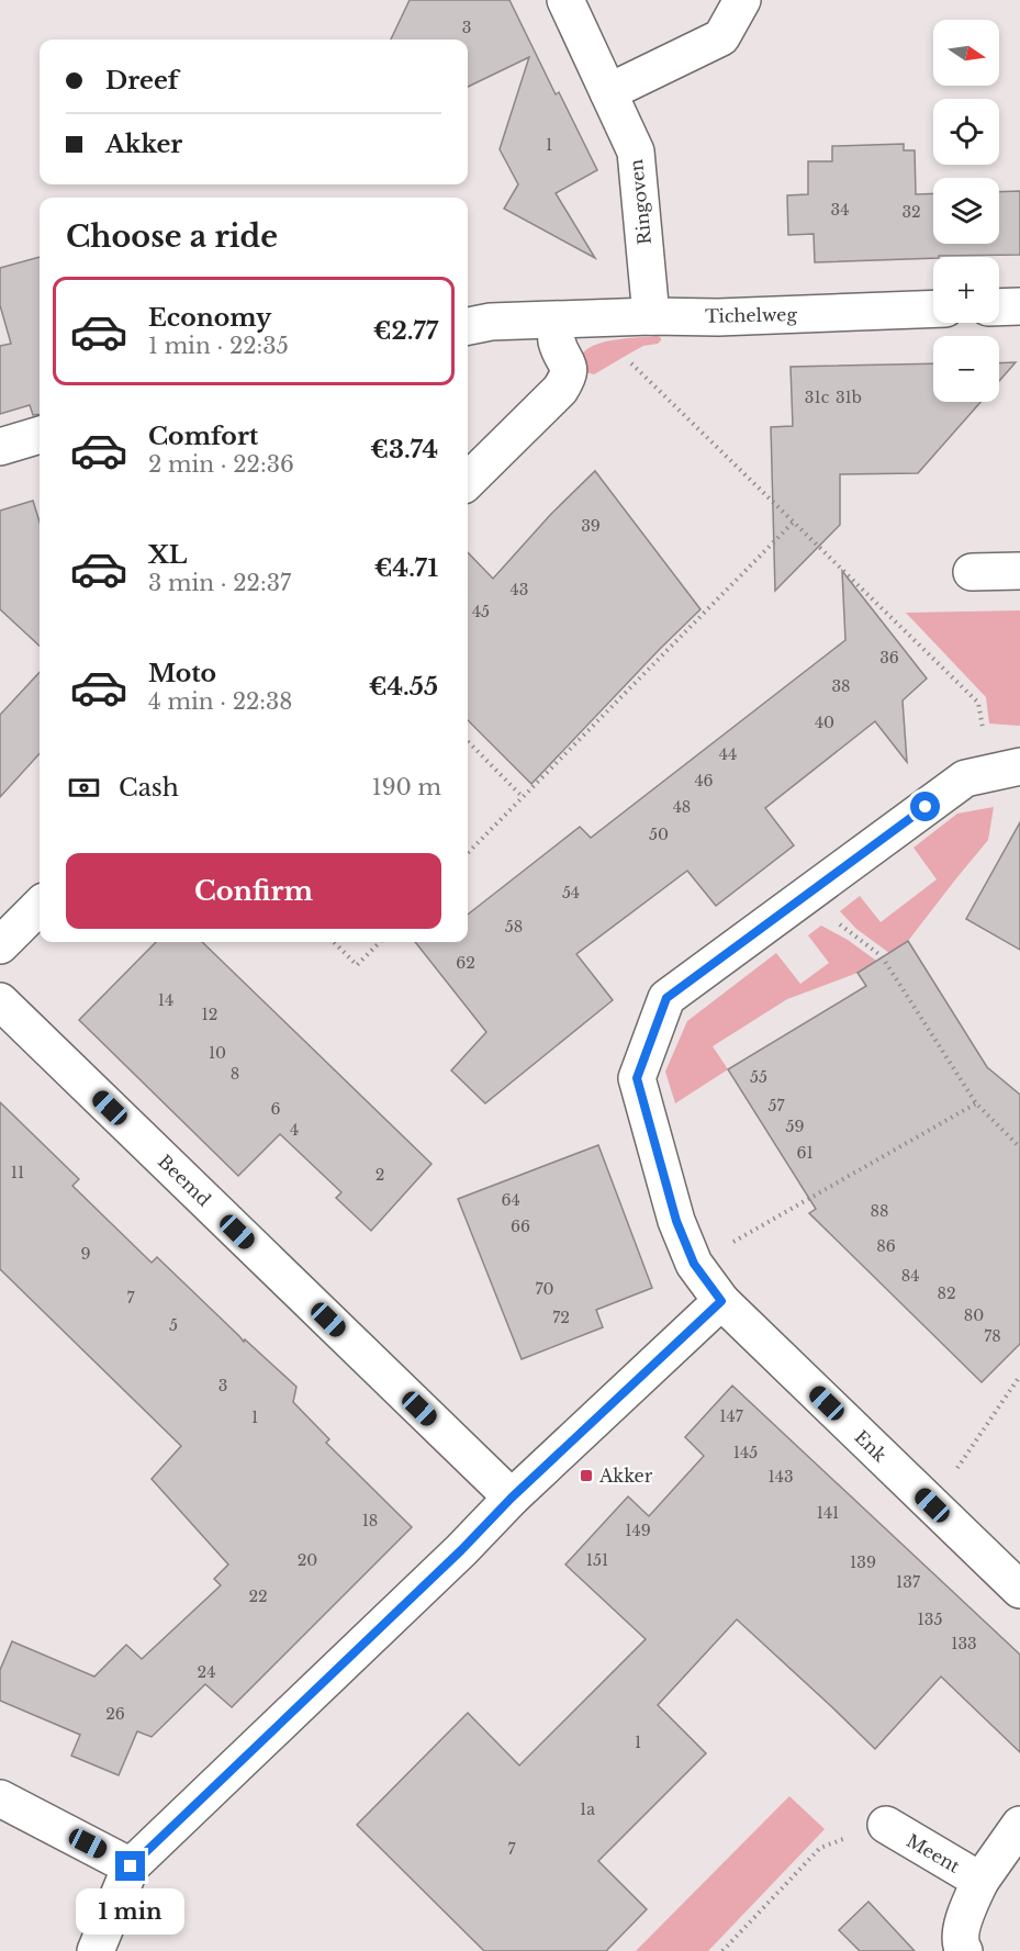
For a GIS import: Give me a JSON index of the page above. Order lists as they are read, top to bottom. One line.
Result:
{"streets":{"street":["Ringoven","Tichelweg","Beemd","Enk","Meent"]},"crossings":[["Ringoven","Tichelweg"]],"places":{"transit":["Akker"]},"house_numbers":["3","1","34","32","31c","31b","39","43","45","36","38","40","44","46","48","50","54","58","62","14","12","10","8","55","57","6","59","4","61","11","2","64","88","66","86","9","84","70","82","7","80","72","5","78","3","147","1","145","143","141","18","149","20","151","139","137","22","135","133","24","26","1","1a","7"],"north":"right","page":{"map_buttons":["+","−"],"banner":["Dreef","Akker"],"heading":"Choose a ride","list":[{"name":"Economy","note":"1 min · 22:35","value":"€2.77"},{"name":"Comfort","note":"2 min · 22:36","value":"€3.74"},{"name":"XL","note":"3 min · 22:37","value":"€4.71"},{"name":"Moto","note":"4 min · 22:38","value":"€4.55"}],"pay":["Cash","190 m"],"buttons":"Confirm","bubble":"1 min"}}
